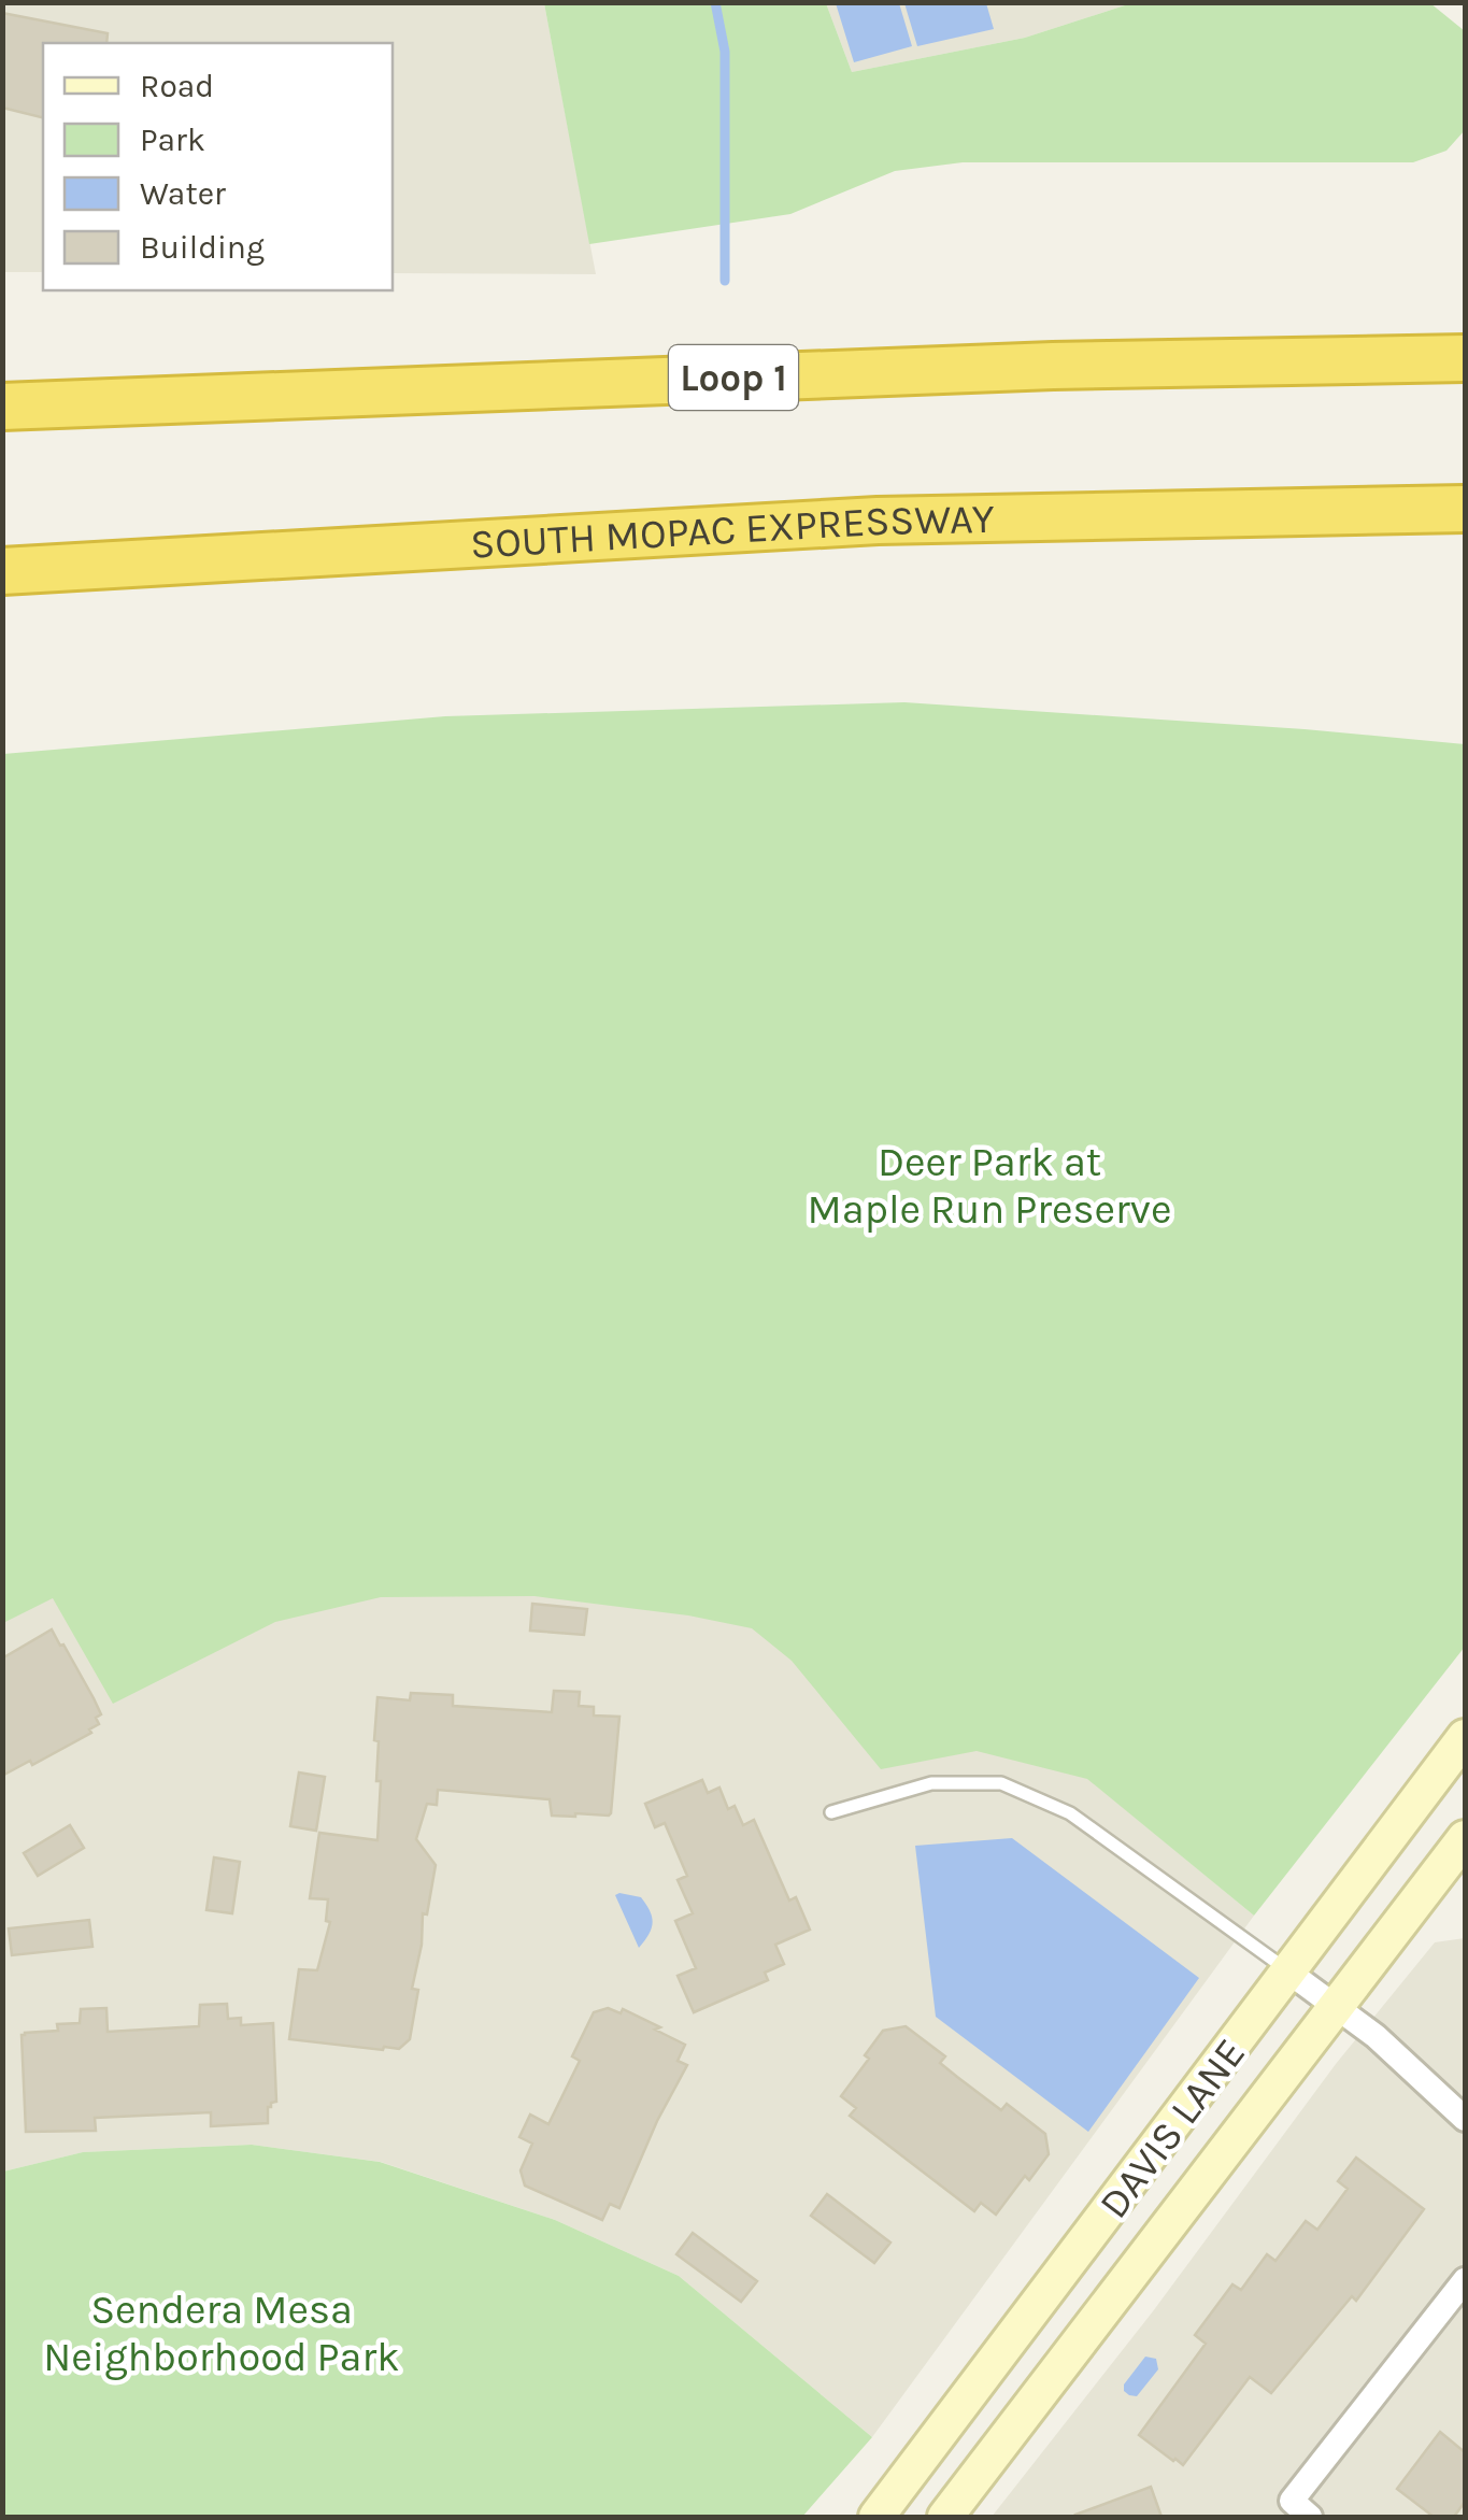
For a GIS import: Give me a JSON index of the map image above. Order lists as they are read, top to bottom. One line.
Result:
{"streets":{"highway":["Loop 1","SOUTH MOPAC EXPRESSWAY"],"main road":["DAVIS LANE"]},"parks":["Deer Park at Maple Run Preserve","Sendera Mesa Neighborhood Park"],"legend":["Road","Park","Water","Building"]}
